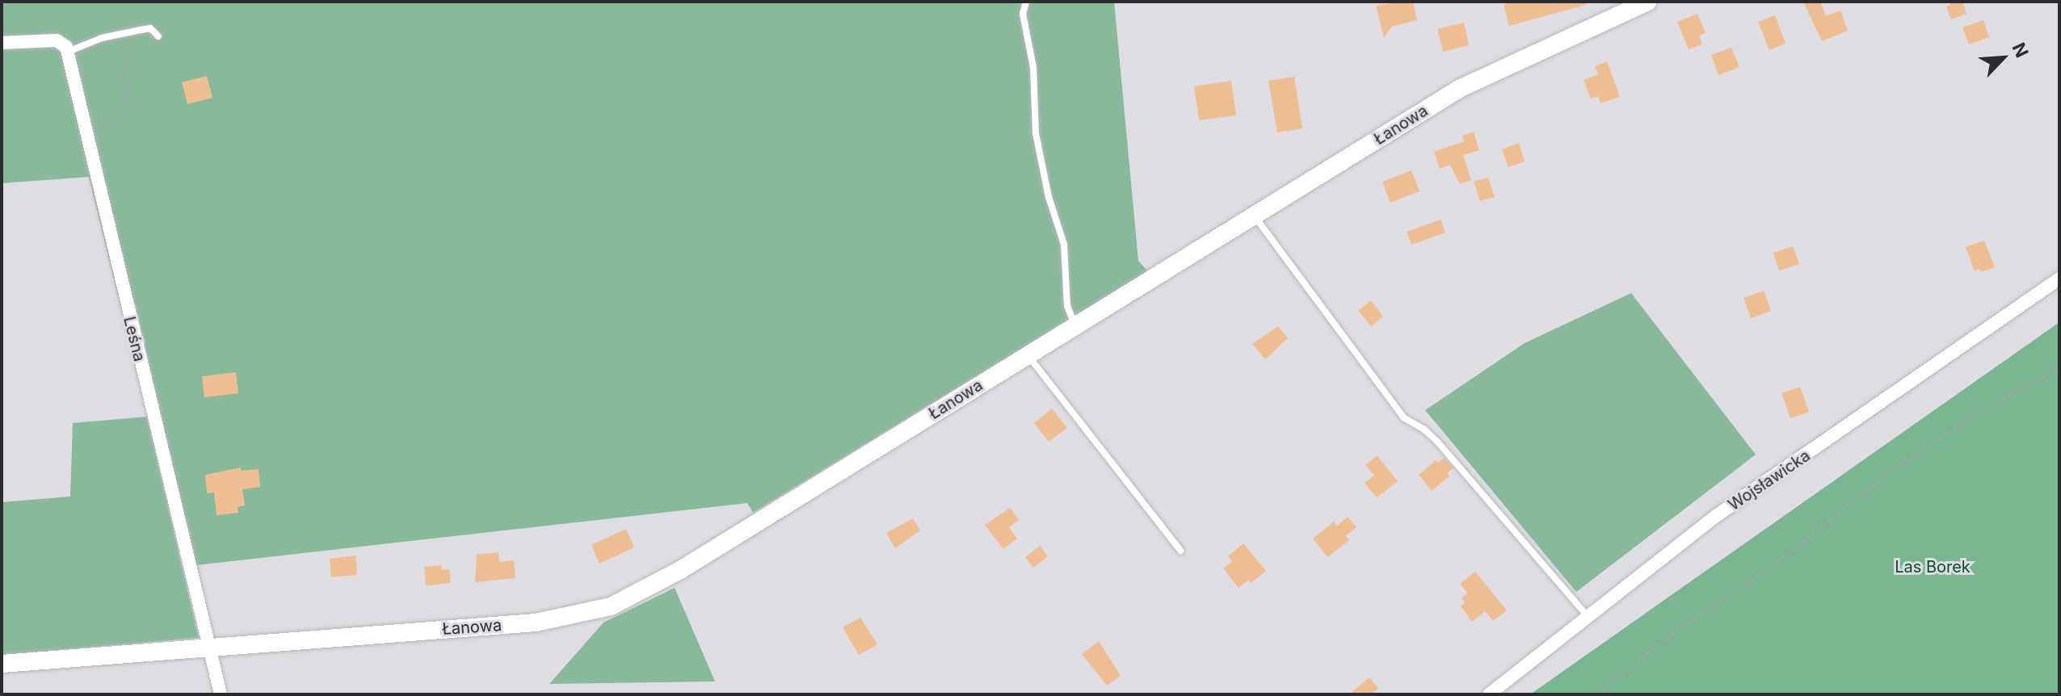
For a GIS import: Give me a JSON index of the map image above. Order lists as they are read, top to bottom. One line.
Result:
{"streets":{"street":["Łanowa","Leśna","Wojsławicka"]},"crossings":[["Łanowa","Leśna"]],"parks":["Las Borek"],"north":"top right"}
